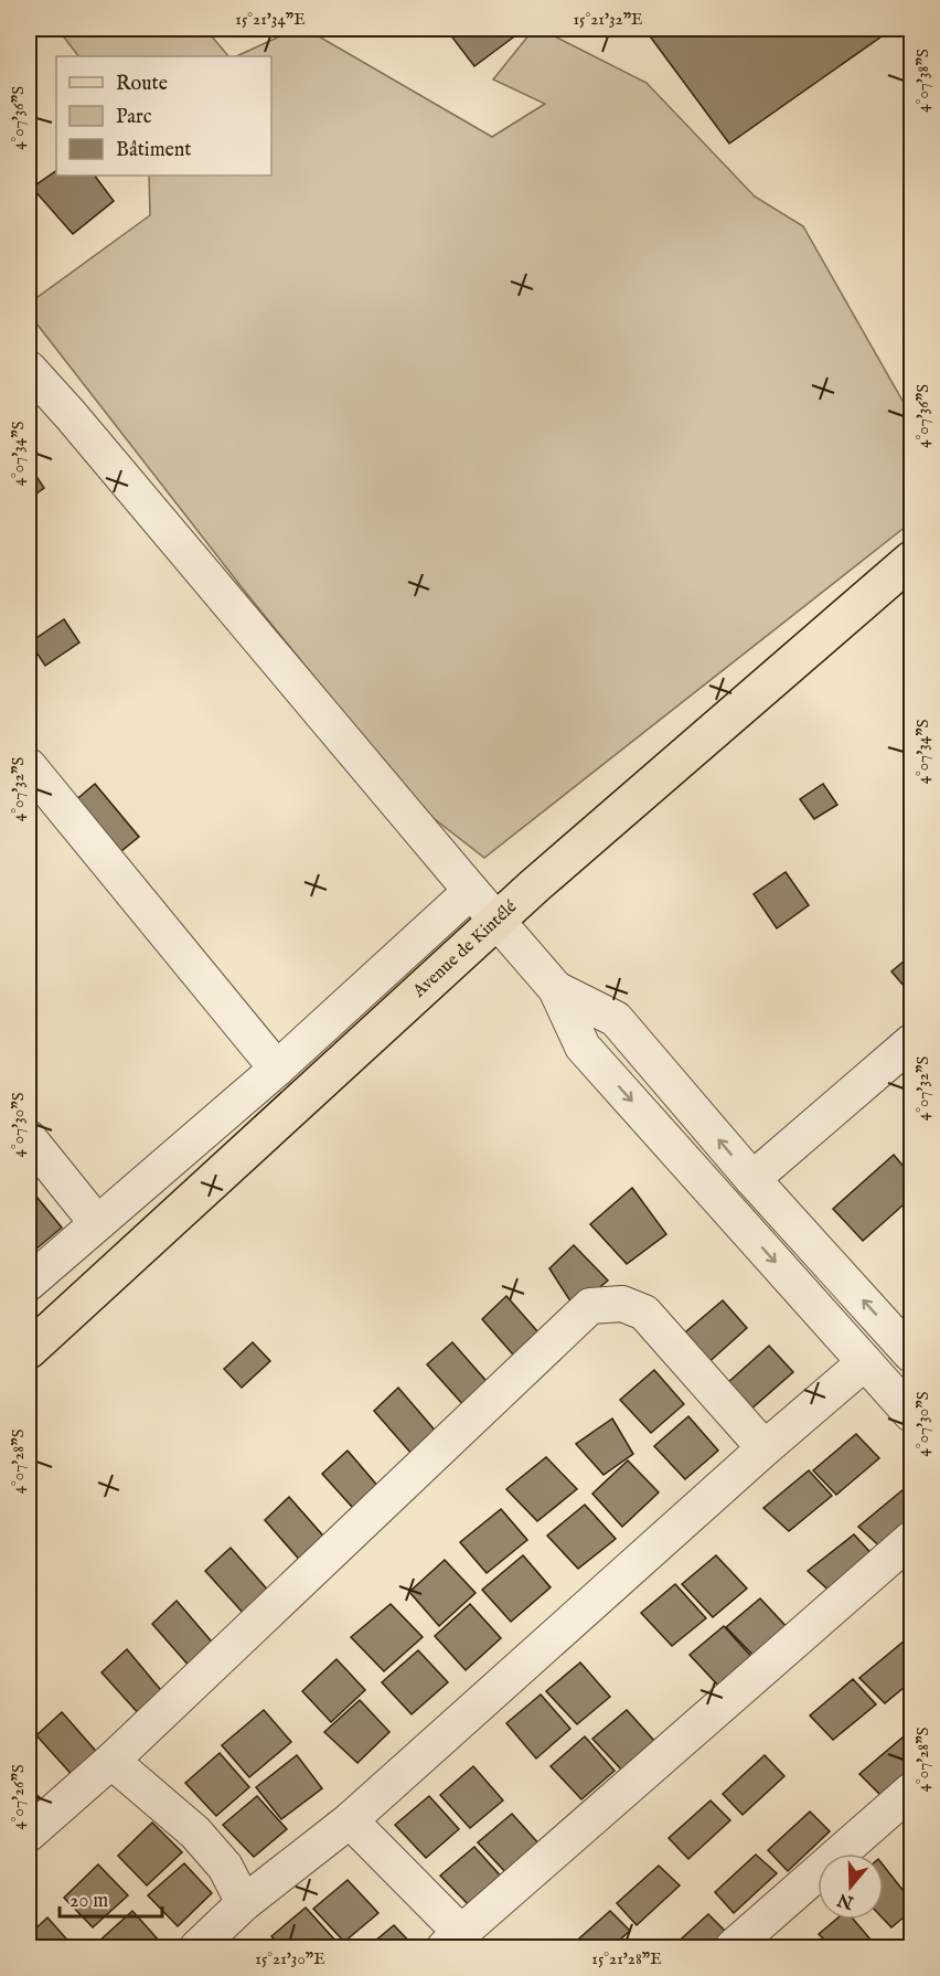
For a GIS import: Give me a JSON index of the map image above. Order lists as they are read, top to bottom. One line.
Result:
{"streets":{"main road":["Avenue de Kintélé"]},"legend":["Route","Parc","Bâtiment"],"scale_bar":"20 m","north":"bottom","coordinates":["15°21'34\"E","15°21'32\"E","4°07'38\"S","4°07'36\"S","4°07'34\"S","4°07'32\"S","4°07'30\"S","4°07'28\"S","4°07'26\"S","15°21'30\"E","15°21'28\"E"]}
